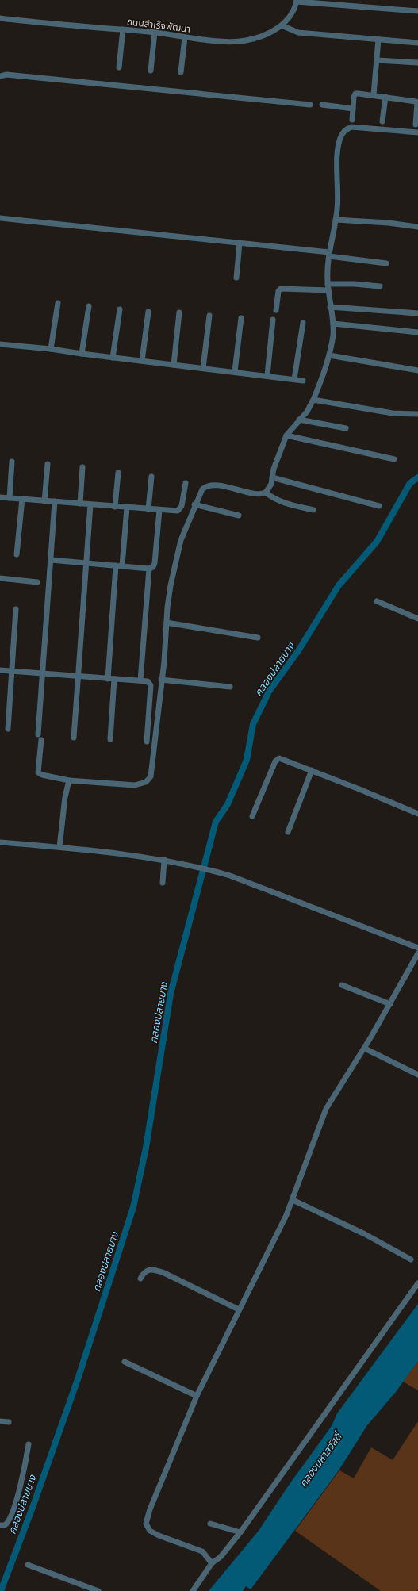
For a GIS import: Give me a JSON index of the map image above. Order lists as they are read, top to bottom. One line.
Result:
{"streets":{"street":["ถนนสำเร็จพัฒนา"]},"water":["คลองปลายบาง","คลองมหาสวัสดิ์"]}
